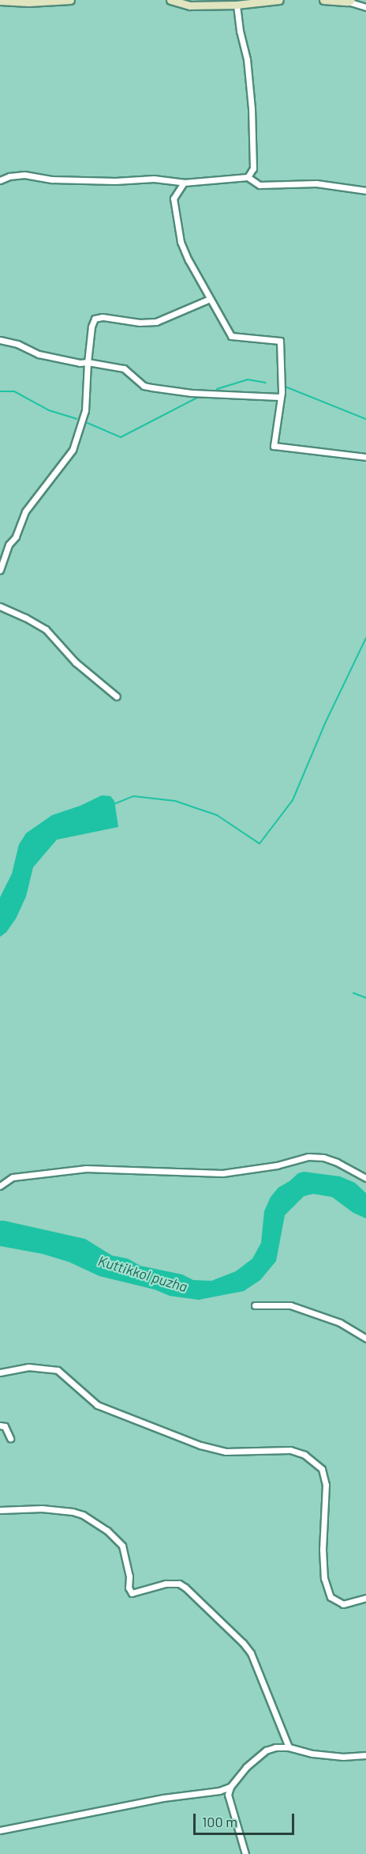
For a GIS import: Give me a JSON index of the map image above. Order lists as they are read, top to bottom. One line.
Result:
{"water":["Kuttikkol puzha"],"scale_bar":"100 m"}
